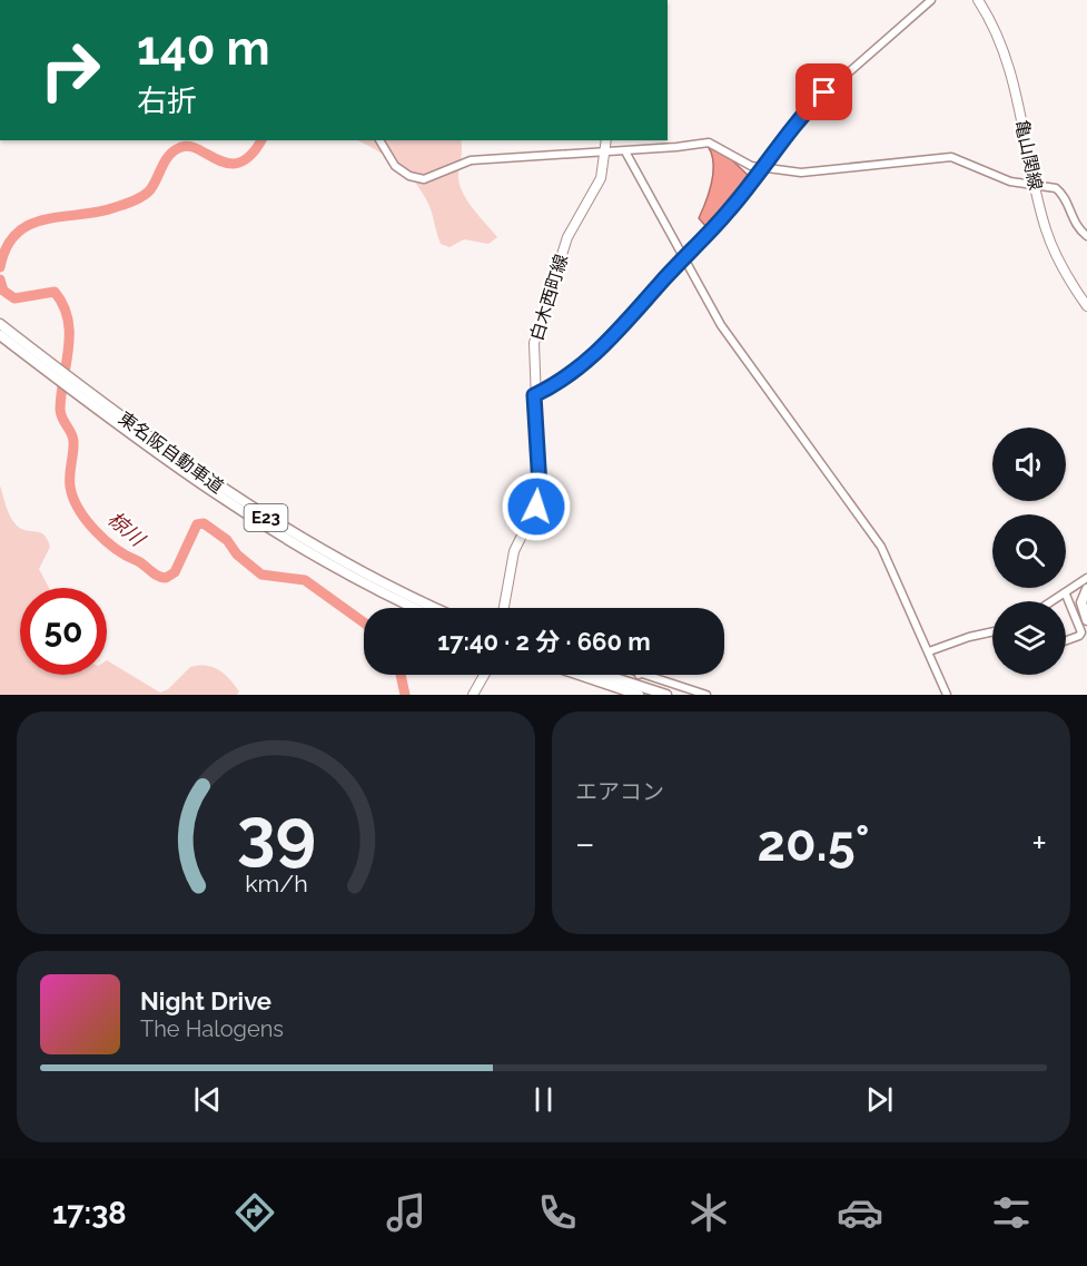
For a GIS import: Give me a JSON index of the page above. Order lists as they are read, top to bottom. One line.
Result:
{"streets":{"highway":["東名阪自動車道","E23"],"main road":["亀山関線","白木西町線"]},"water":["椋川"],"page":{"turn":["140 m","右折"],"limit":"50","trip":"17:40 · 2 分 · 660 m","tile":"エアコン","heat":["−","20.5°","+"],"song":["Night Drive","The Halogens"],"tabs":"17:38","gauge":["39","km/h"]}}
